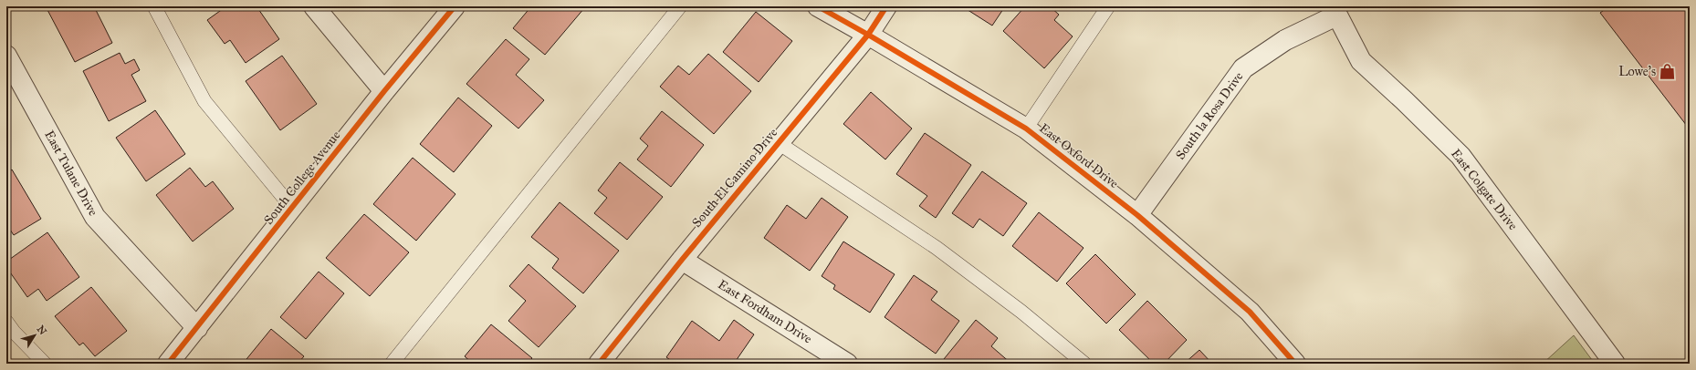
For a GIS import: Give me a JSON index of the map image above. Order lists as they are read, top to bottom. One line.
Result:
{"streets":{"street":["South la Rosa Drive","East Oxford Drive","East Tulane Drive","South College Avenue","South El Camino Drive","East Colgate Drive","East Fordham Drive"]},"crossings":[["South la Rosa Drive","East Oxford Drive"],["South la Rosa Drive","East Colgate Drive"],["East Oxford Drive","South El Camino Drive"],["East Tulane Drive","South College Avenue"],["South El Camino Drive","East Fordham Drive"]],"places":{"shop":["Lowe's"]},"north":"top right"}
